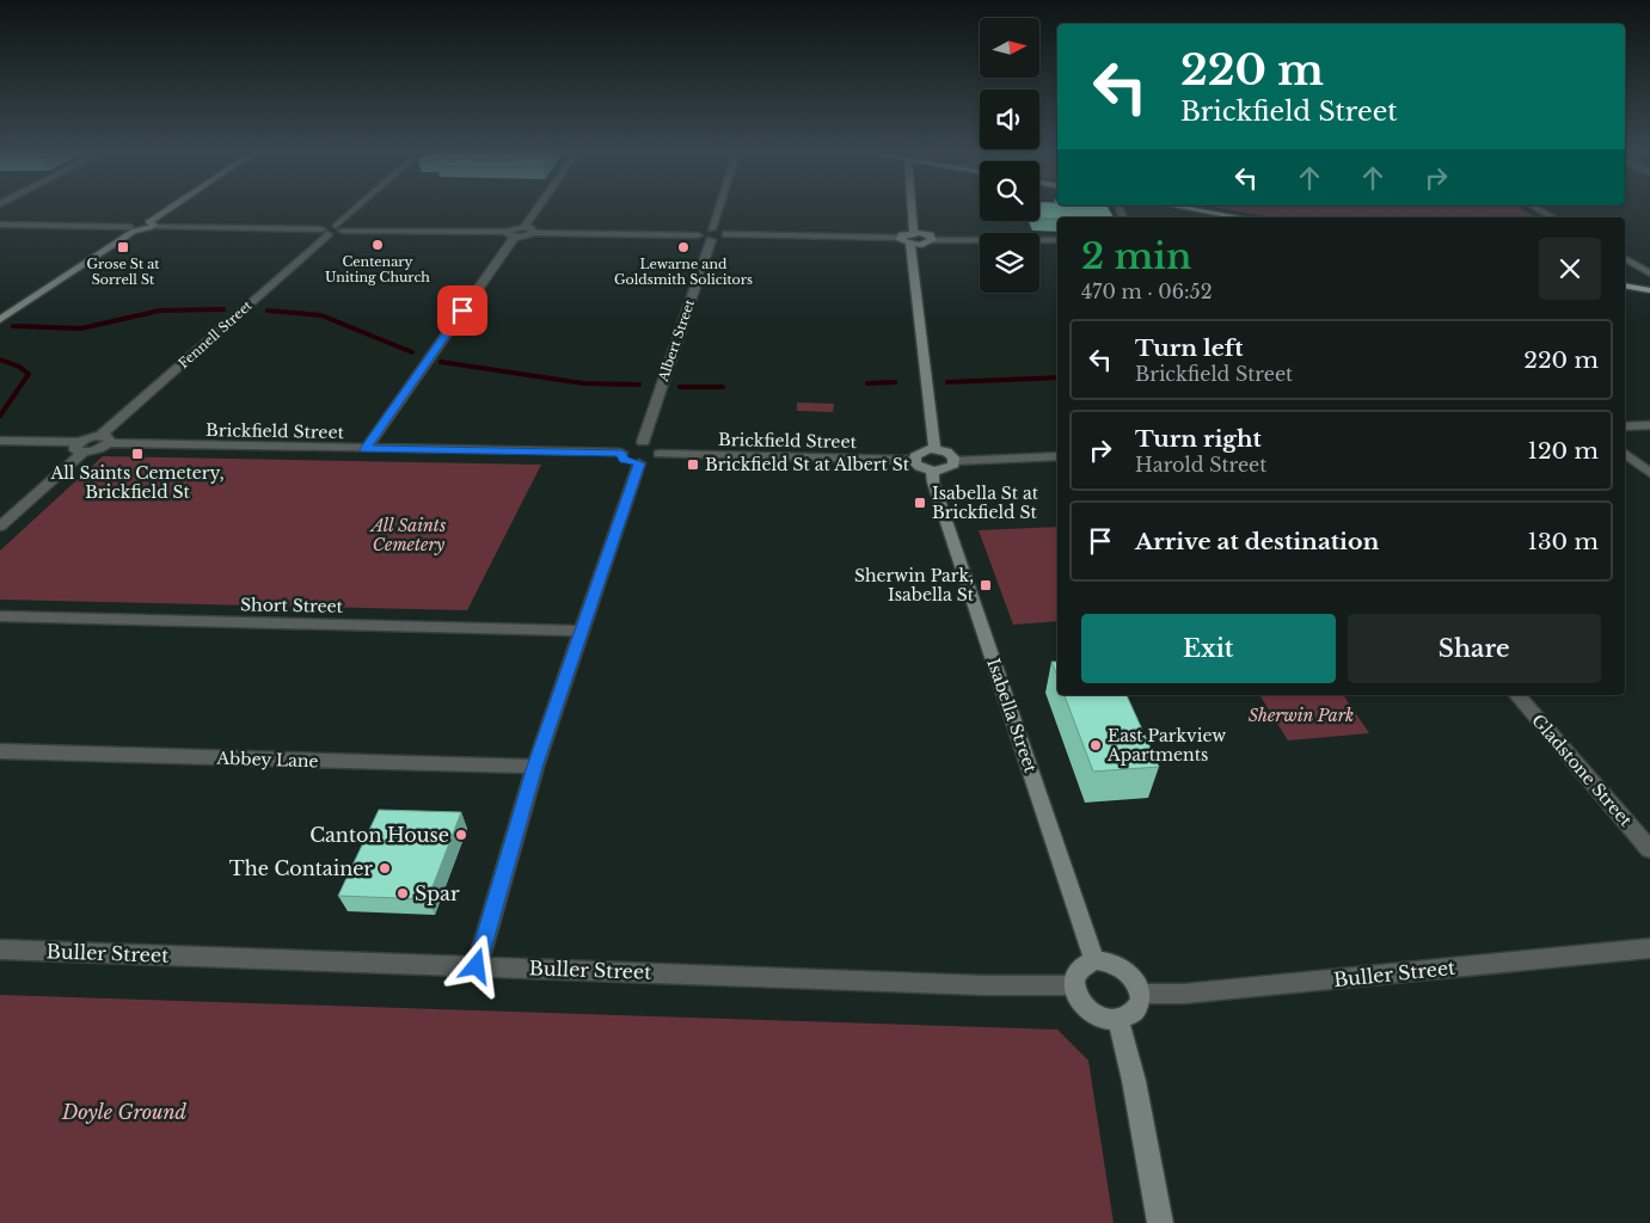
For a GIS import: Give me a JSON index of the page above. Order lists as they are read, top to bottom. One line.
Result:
{"streets":{"street":["Fennell Street","Albert Street","Brickfield Street","Short Street","Isabella Street","Abbey Lane","Gladstone Street","Buller Street"]},"crossings":[["Fennell Street","Brickfield Street"],["Isabella Street","Buller Street"]],"parks":["All Saints Cemetery","Sherwin Park","Doyle Ground"],"places":{"other":["Centenary Uniting Church","Lewarne and Goldsmith Solicitors","East Parkview Apartments","Canton House","The Container","Spar"],"transit":["Grose St at Sorrell St","All Saints Cemetery, Brickfield St","Brickfield St at Albert St","Isabella St at Brickfield St","Sherwin Park, Isabella St"]},"north":"right","page":{"turn":["220 m","Brickfield Street"],"heading":["2 min","470 m · 06:52"],"list":[{"name":"Turn left","note":"Brickfield Street","value":"220 m"},{"name":"Turn right","note":"Harold Street","value":"120 m"},{"name":"Arrive at destination","value":"130 m"}],"buttons":["Exit","Share"]}}
